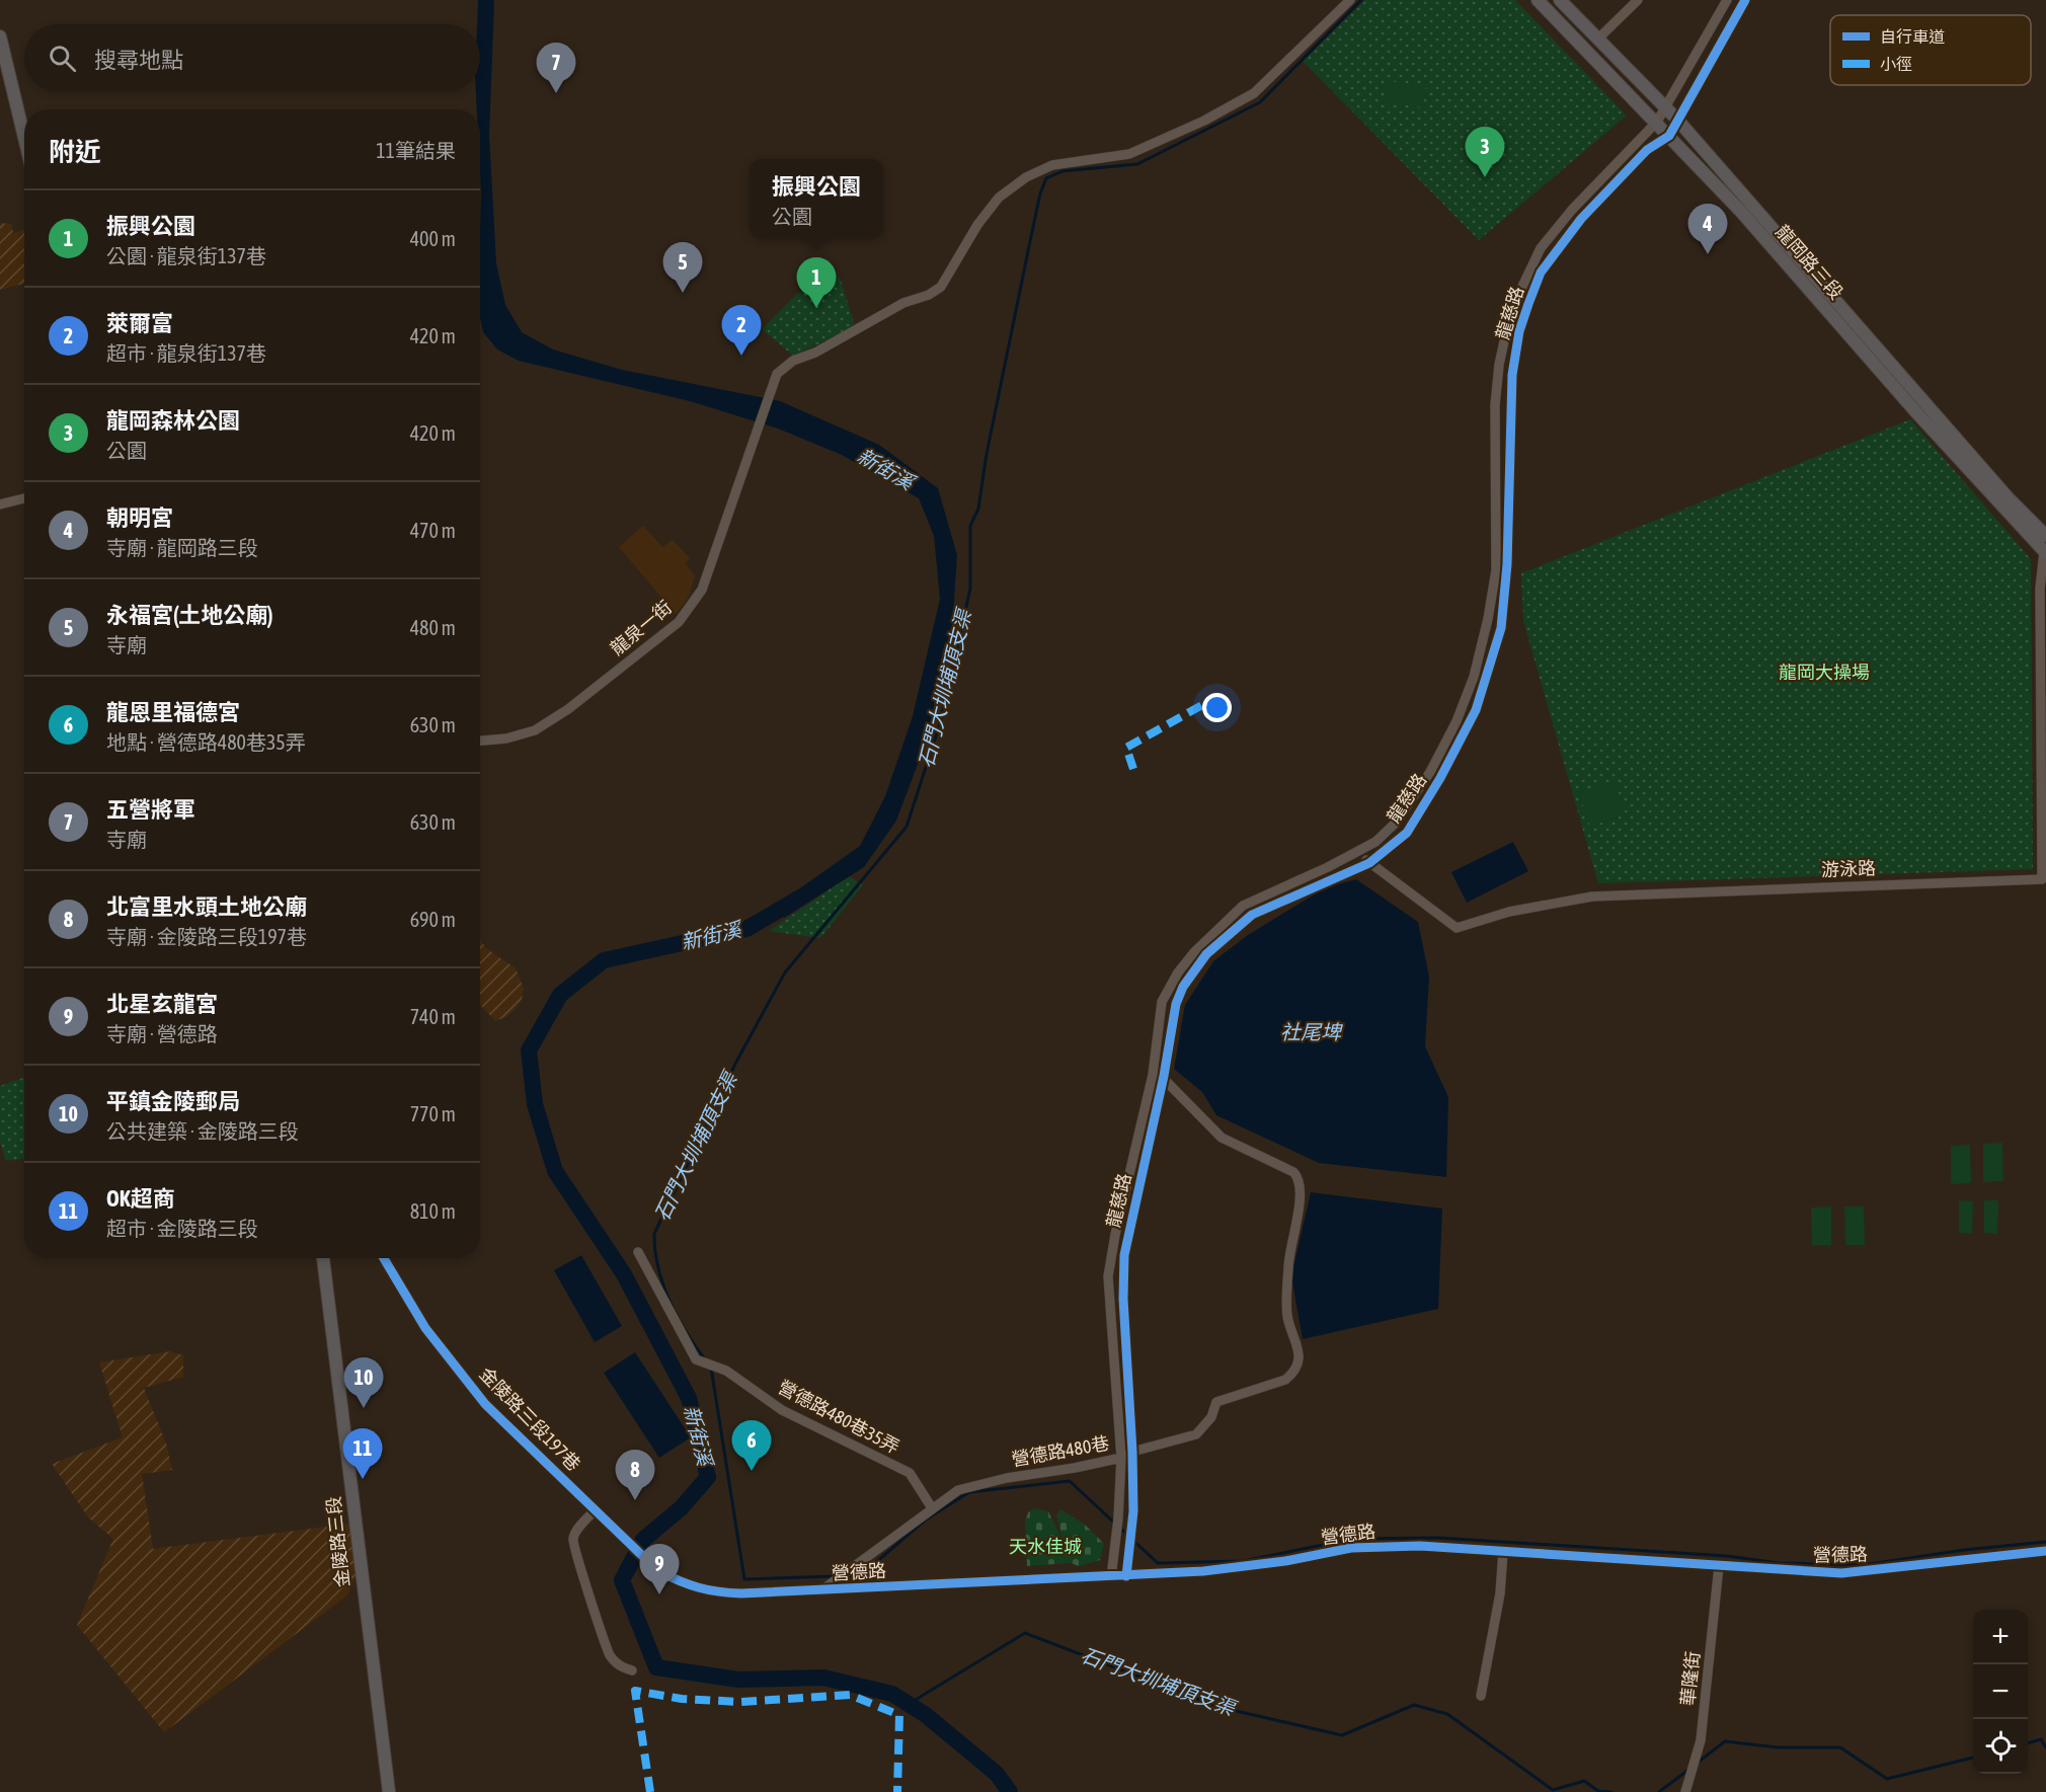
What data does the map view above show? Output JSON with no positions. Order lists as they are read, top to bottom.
{
  "streets": {
    "main road": ["龍岡路三段", "金陵路三段"],
    "street": [
      "龍慈路",
      "龍泉一街",
      "游泳路",
      "營德路480巷35弄",
      "金陵路三段197巷",
      "營德路480巷",
      "營德路",
      "華隆街"
    ]
  },
  "crossings": [
    ["龍岡路三段", "龍慈路"],
    ["龍岡路三段", "游泳路"],
    ["龍慈路", "游泳路"],
    ["龍慈路", "營德路480巷"],
    ["龍慈路", "營德路"],
    ["營德路480巷35弄", "營德路480巷"],
    ["金陵路三段197巷", "營德路"],
    ["營德路480巷", "營德路"],
    ["營德路", "華隆街"]
  ],
  "water": ["新街溪", "石門大圳埔頂支渠", "社尾埤"],
  "parks": ["龍岡大操場", "天水佳城"],
  "legend": ["自行車道", "小徑"],
  "page": {
    "search": "搜尋地點",
    "pins": [
      "7",
      "3",
      "4",
      "5",
      "1",
      "2",
      "10",
      "6",
      "11",
      "8",
      "9"
    ],
    "heading": ["附近", "11筆結果"],
    "popup": ["振興公園", "公園"],
    "list": [
      {
        "mark": "1",
        "name": "振興公園",
        "note": "公園 · 龍泉街137巷",
        "value": "400 m"
      },
      {
        "mark": "2",
        "name": "萊爾富",
        "note": "超市 · 龍泉街137巷",
        "value": "420 m"
      },
      {
        "mark": "3",
        "name": "龍岡森林公園",
        "note": "公園",
        "value": "420 m"
      },
      {
        "mark": "4",
        "name": "朝明宮",
        "note": "寺廟 · 龍岡路三段",
        "value": "470 m"
      },
      {
        "mark": "5",
        "name": "永福宮(土地公廟)",
        "note": "寺廟",
        "value": "480 m"
      },
      {
        "mark": "6",
        "name": "龍恩里福德宮",
        "note": "地點 · 營德路480巷35弄",
        "value": "630 m"
      },
      {
        "mark": "7",
        "name": "五營將軍",
        "note": "寺廟",
        "value": "630 m"
      },
      {
        "mark": "8",
        "name": "北富里水頭土地公廟",
        "note": "寺廟 · 金陵路三段197巷",
        "value": "690 m"
      },
      {
        "mark": "9",
        "name": "北星玄龍宮",
        "note": "寺廟 · 營德路",
        "value": "740 m"
      },
      {
        "mark": "10",
        "name": "平鎮金陵郵局",
        "note": "公共建築 · 金陵路三段",
        "value": "770 m"
      },
      {
        "mark": "11",
        "name": "OK超商",
        "note": "超市 · 金陵路三段",
        "value": "810 m"
      }
    ],
    "map_buttons": ["+", "−"]
  }
}
